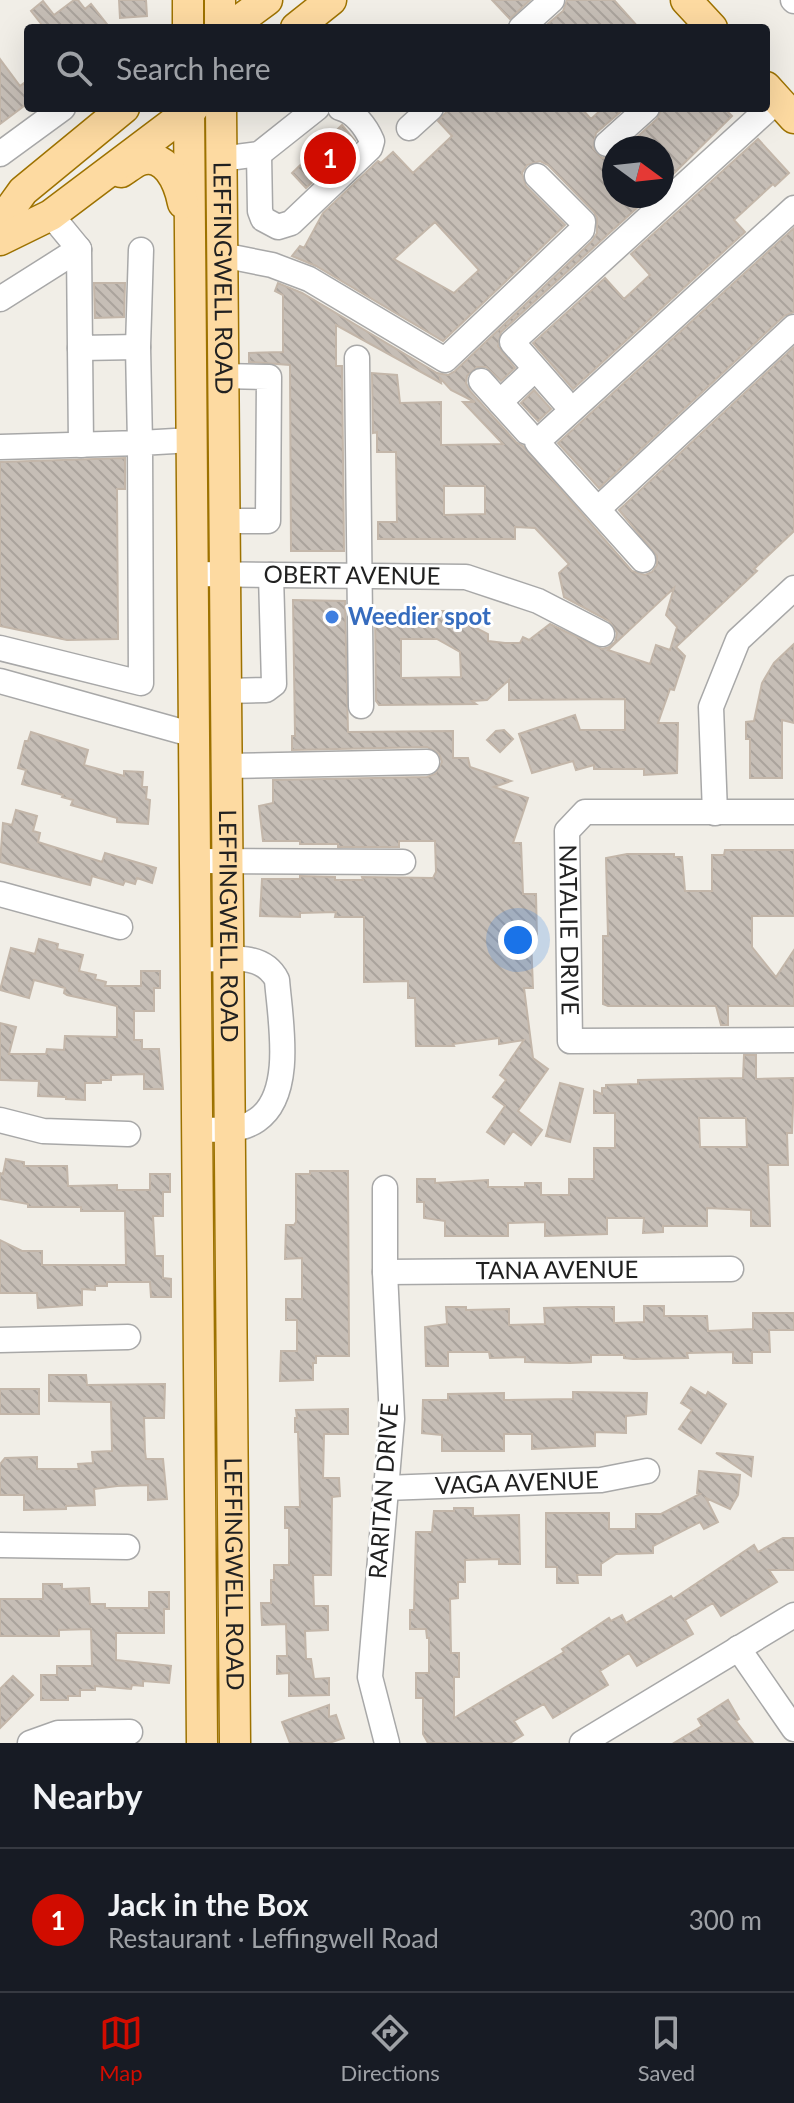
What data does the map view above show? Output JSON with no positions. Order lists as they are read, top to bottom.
{
  "streets": {
    "main road": ["LEFFINGWELL ROAD"],
    "street": [
      "OBERT AVENUE",
      "NATALIE DRIVE",
      "TANA AVENUE",
      "VAGA AVENUE",
      "RARITAN DRIVE"
    ]
  },
  "crossings": [
    ["LEFFINGWELL ROAD", "OBERT AVENUE"],
    ["TANA AVENUE", "RARITAN DRIVE"],
    ["VAGA AVENUE", "RARITAN DRIVE"]
  ],
  "places": ["Weedier spot"],
  "north": "right",
  "page": {
    "search": "Search here",
    "pins": "1",
    "heading": "Nearby",
    "list": [
      {
        "mark": "1",
        "name": "Jack in the Box",
        "note": "Restaurant · Leffingwell Road",
        "value": "300 m"
      }
    ],
    "nav": ["Map", "Directions", "Saved"]
  }
}
